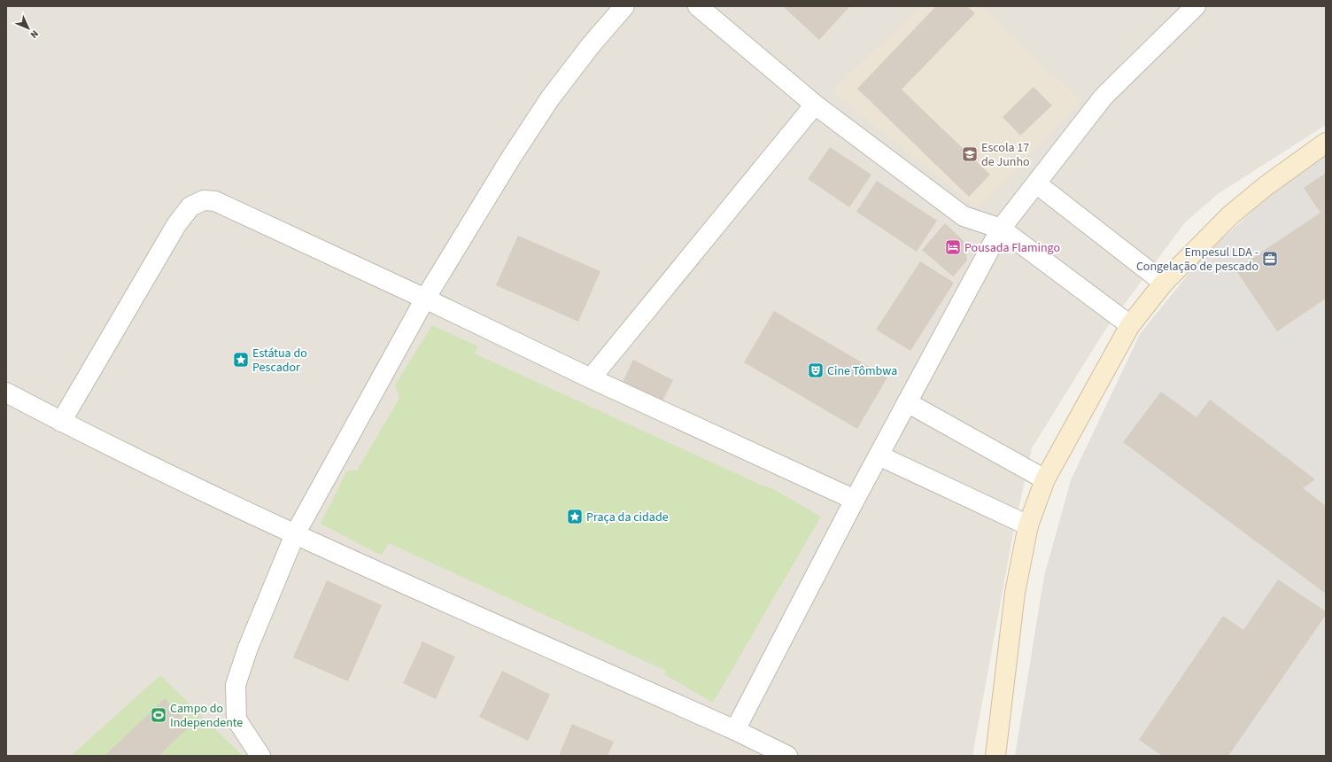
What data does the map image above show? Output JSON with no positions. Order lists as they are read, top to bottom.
{
  "places": {
    "school or university": ["Escola 17 de Junho"],
    "hotel": ["Pousada Flamingo"],
    "office": ["Empesul LDA - Congelação de pescado"],
    "place": ["Estátua do Pescador", "Praça da cidade"],
    "theatre": ["Cine Tômbwa"],
    "sports": ["Campo do Independente"]
  },
  "north": "bottom right"
}
